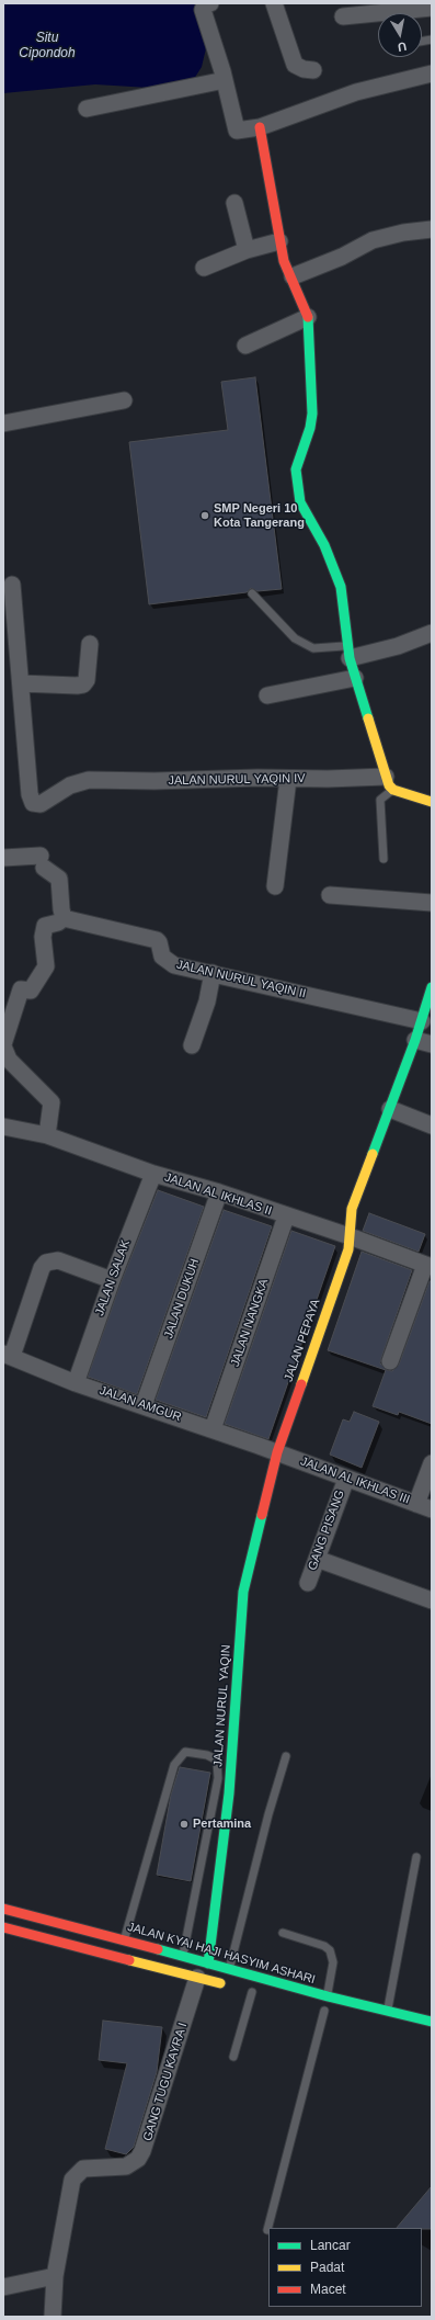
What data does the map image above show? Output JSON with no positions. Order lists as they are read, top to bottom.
{
  "streets": {
    "street": [
      "JALAN NURUL YAQIN IV",
      "JALAN NURUL YAQIN II",
      "JALAN AL IKHLAS II",
      "JALAN SALAK",
      "JALAN DUKUH",
      "JALAN NANGKA",
      "JALAN PEPAYA",
      "JALAN AMGUR",
      "JALAN AL IKHLAS III",
      "GANG PISANG",
      "JALAN NURUL YAQIN",
      "JALAN KYAI HAJI HASYIM ASHARI",
      "GANG TUGU KAYRA I"
    ]
  },
  "crossings": [
    ["JALAN NURUL YAQIN II", "JALAN PEPAYA"],
    ["JALAN AL IKHLAS II", "JALAN SALAK"],
    ["JALAN AL IKHLAS II", "JALAN DUKUH"],
    ["JALAN AL IKHLAS II", "JALAN NANGKA"],
    ["JALAN AL IKHLAS II", "JALAN PEPAYA"],
    ["JALAN SALAK", "JALAN AMGUR"],
    ["JALAN DUKUH", "JALAN AMGUR"],
    ["JALAN NANGKA", "JALAN AMGUR"],
    ["JALAN PEPAYA", "JALAN AMGUR"],
    ["JALAN PEPAYA", "JALAN AL IKHLAS III"],
    ["JALAN PEPAYA", "JALAN NURUL YAQIN"],
    ["JALAN AMGUR", "JALAN AL IKHLAS III"],
    ["JALAN AMGUR", "JALAN NURUL YAQIN"],
    ["JALAN AL IKHLAS III", "GANG PISANG"],
    ["JALAN AL IKHLAS III", "JALAN NURUL YAQIN"],
    ["JALAN NURUL YAQIN", "JALAN KYAI HAJI HASYIM ASHARI"]
  ],
  "water": ["Situ Cipondoh"],
  "places": ["SMP Negeri 10 Kota Tangerang", "Pertamina"],
  "legend": ["Lancar", "Padat", "Macet"],
  "north": "bottom"
}
